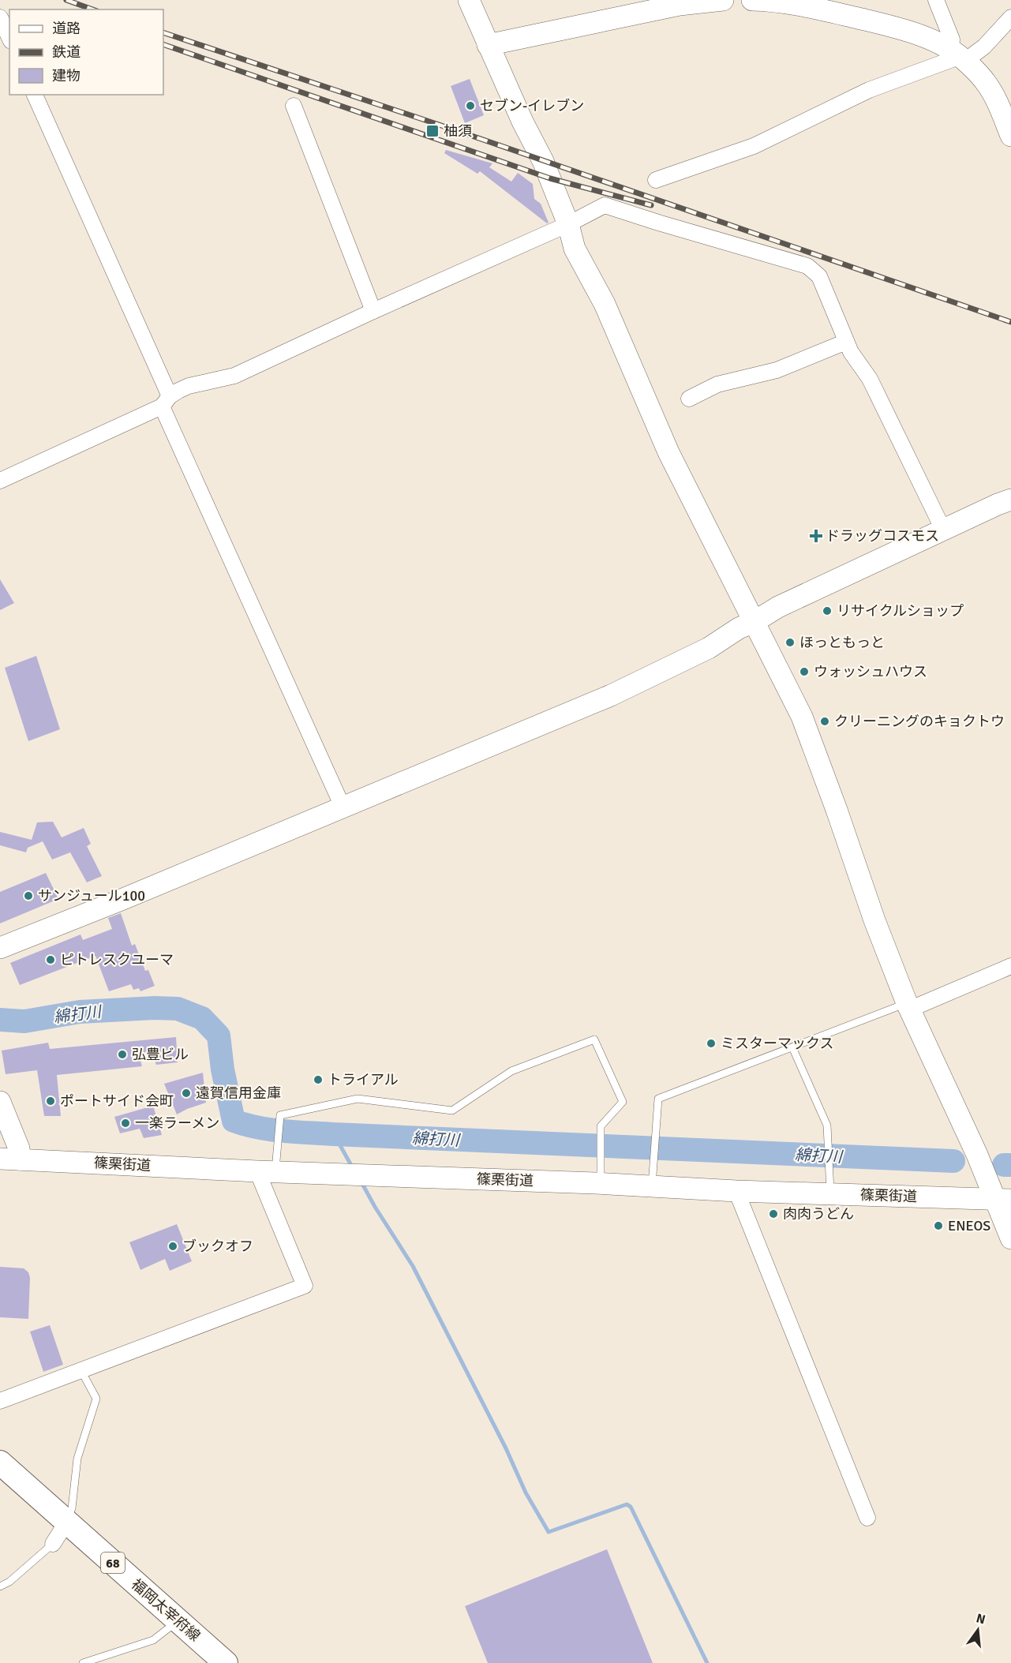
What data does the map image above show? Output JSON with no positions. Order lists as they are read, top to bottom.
{
  "streets": {
    "main road": ["68", "福岡太宰府線"],
    "street": ["篠栗街道"]
  },
  "water": ["綿打川"],
  "places": {
    "other": [
      "セブン-イレブン",
      "リサイクルショップ",
      "ほっともっと",
      "ウォッシュハウス",
      "クリーニングのキョクトウ",
      "サンジュール100",
      "ピトレスクユーマ",
      "ミスターマックス",
      "弘豊ビル",
      "トライアル",
      "遠賀信用金庫",
      "ポートサイド会町",
      "一楽ラーメン",
      "肉肉うどん",
      "ENEOS",
      "ブックオフ"
    ],
    "transit": ["柚須"],
    "health": ["ドラッグコスモス"]
  },
  "legend": ["道路", "鉄道", "建物"],
  "north": "top"
}
